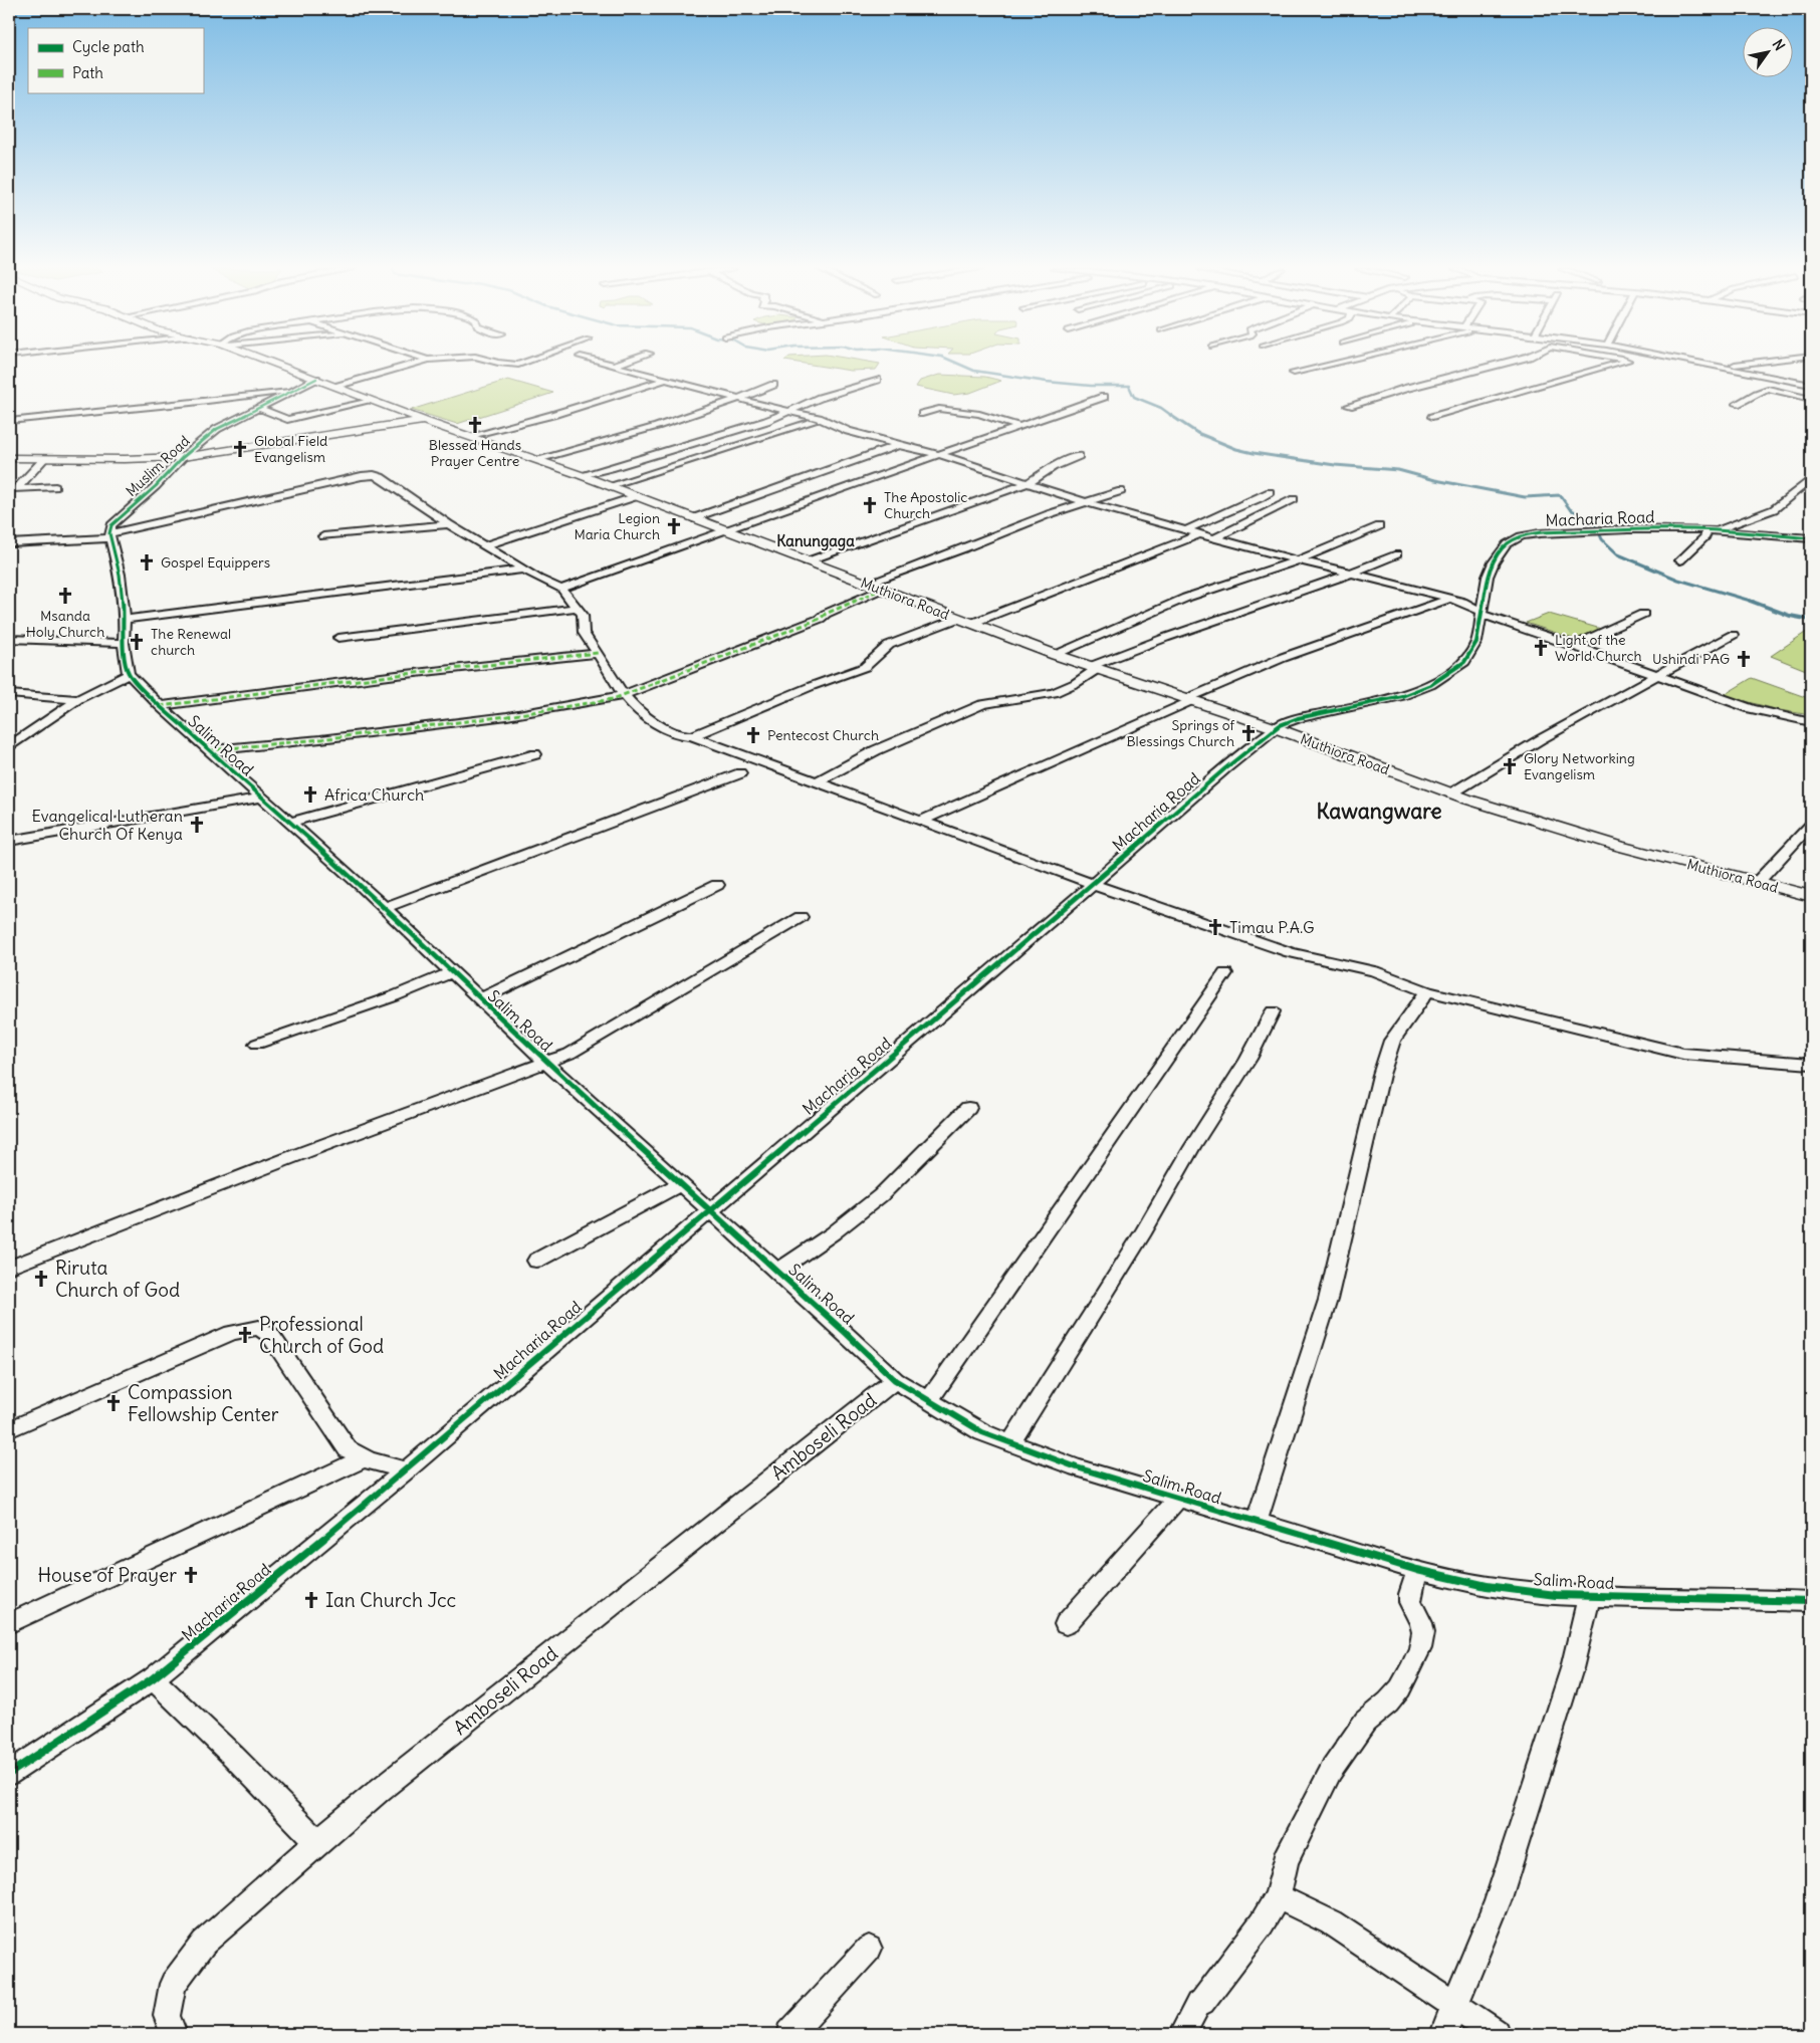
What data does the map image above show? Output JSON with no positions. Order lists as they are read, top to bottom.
{
  "streets": {
    "street": [
      "Muslim Road",
      "Macharia Road",
      "Muthiora Road",
      "Salim Road",
      "Amboseli Road"
    ]
  },
  "crossings": [
    ["Muslim Road", "Muthiora Road"],
    ["Macharia Road", "Muthiora Road"],
    ["Macharia Road", "Salim Road"],
    ["Salim Road", "Amboseli Road"]
  ],
  "districts": ["Kanungaga", "Kawangware"],
  "places": {
    "church": [
      "Blessed Hands Prayer Centre",
      "Global Field Evangelism",
      "The Apostolic Church",
      "Legion Maria Church",
      "Gospel Equippers",
      "Msanda Holy Church",
      "The Renewal church",
      "Light of the World Church",
      "Ushindi PAG",
      "Springs of Blessings Church",
      "Pentecost Church",
      "Glory Networking Evangelism",
      "Africa Church",
      "Evangelical Lutheran Church Of Kenya",
      "Timau P.A.G",
      "Riruta Church of God",
      "Professional Church of God",
      "Compassion Fellowship Center",
      "House of Prayer",
      "Ian Church Jcc"
    ]
  },
  "legend": ["Cycle path", "Path"],
  "north": "top right"
}
